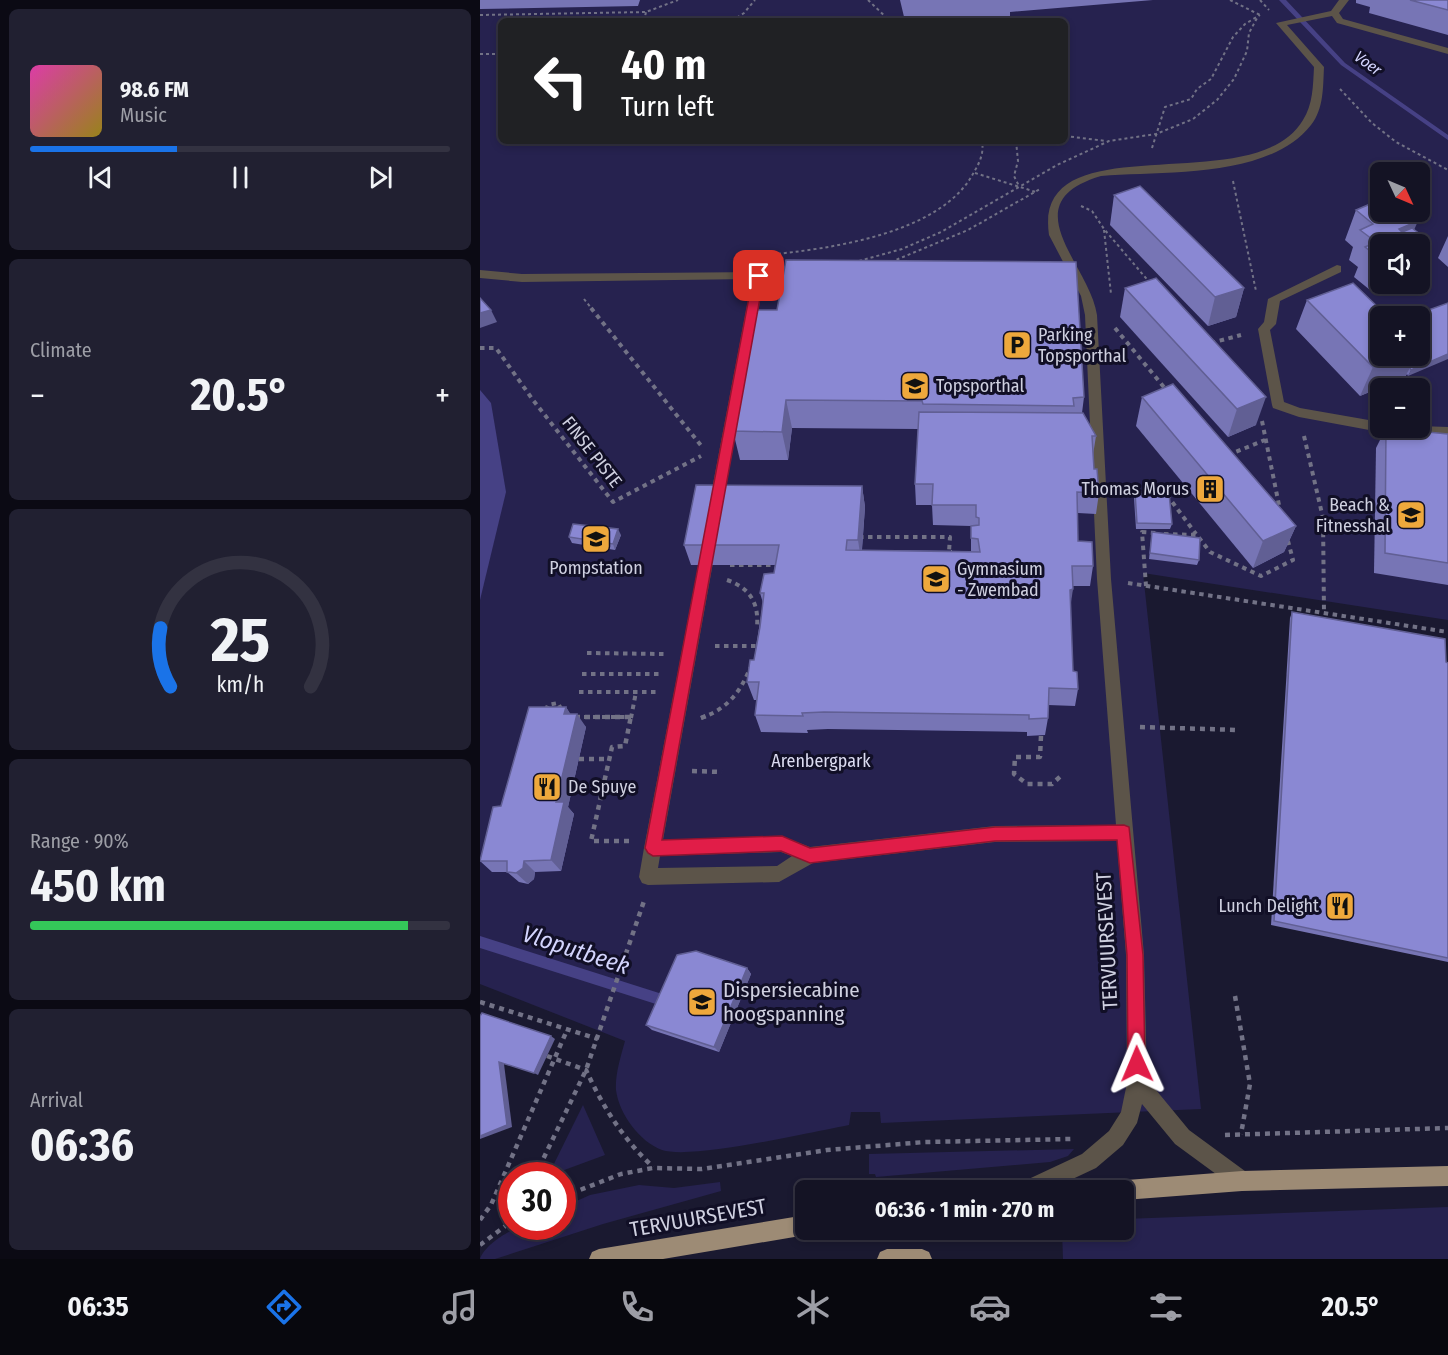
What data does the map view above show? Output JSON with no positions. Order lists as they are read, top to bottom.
{
  "streets": {
    "main road": ["TERVUURSEVEST"],
    "path": ["FINSE PISTE"]
  },
  "water": ["Voer", "Vloputbeek"],
  "parks": ["Arenbergpark"],
  "places": {
    "parking": ["Parking Topsporthal"],
    "school or university": [
      "Topsporthal",
      "Beach & Fitnesshal",
      "Pompstation",
      "Gymnasium - Zwembad",
      "Dispersiecabine hoogspanning"
    ],
    "building": ["Thomas Morus"],
    "restaurant": ["De Spuye", "Lunch Delight"]
  },
  "north": "bottom right",
  "page": {
    "turn": ["40 m", "Turn left"],
    "song": ["98.6 FM", "Music"],
    "map_buttons": ["+", "−"],
    "tile": [
      "Climate",
      ["Range · 90%", "450 km"],
      ["Arrival", "06:36"]
    ],
    "heat": ["−", "20.5°", "+"],
    "limit": "30",
    "trip": "06:36 · 1 min · 270 m",
    "tabs": ["06:35", "20.5°"],
    "gauge": ["25", "km/h"]
  }
}
